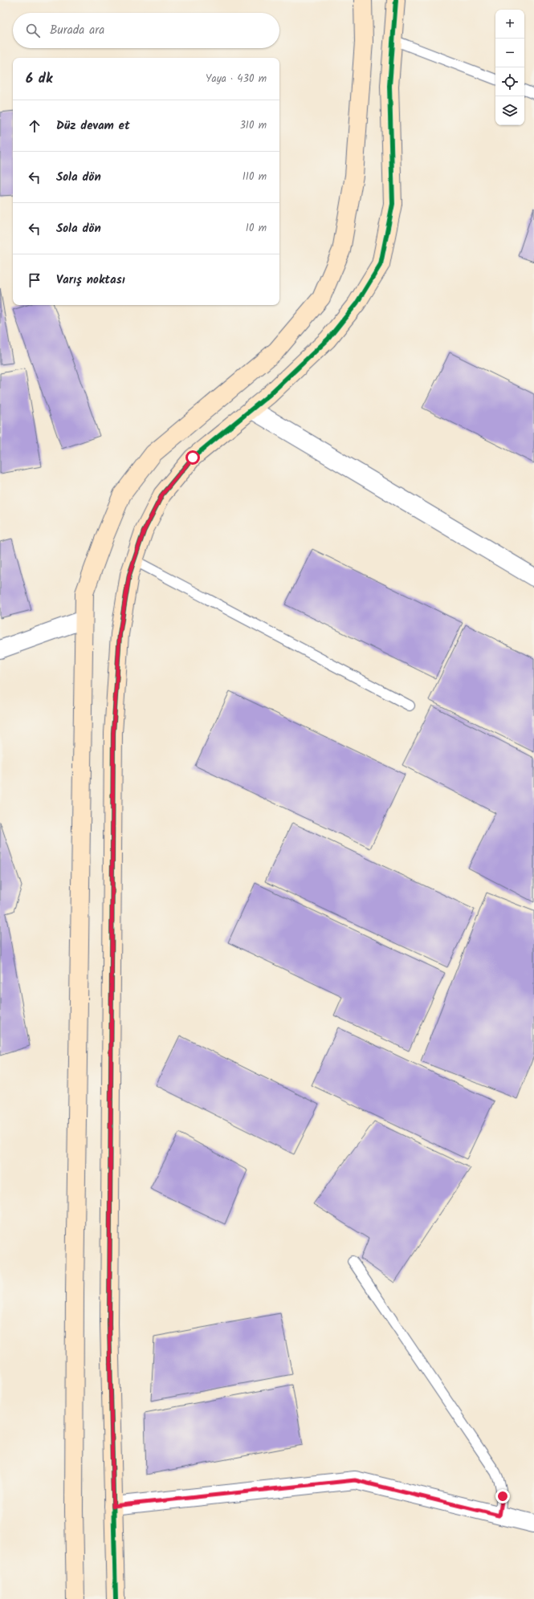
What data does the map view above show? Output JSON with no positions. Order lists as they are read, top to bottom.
{
  "page": {
    "map_buttons": ["+", "−"],
    "search": "Burada ara",
    "heading": ["6 dk", "Yaya · 430 m"],
    "list": [
      ["Düz devam et", "310 m"],
      ["Sola dön", "110 m"],
      ["Sola dön", "10 m"],
      "Varış noktası"
    ]
  }
}
